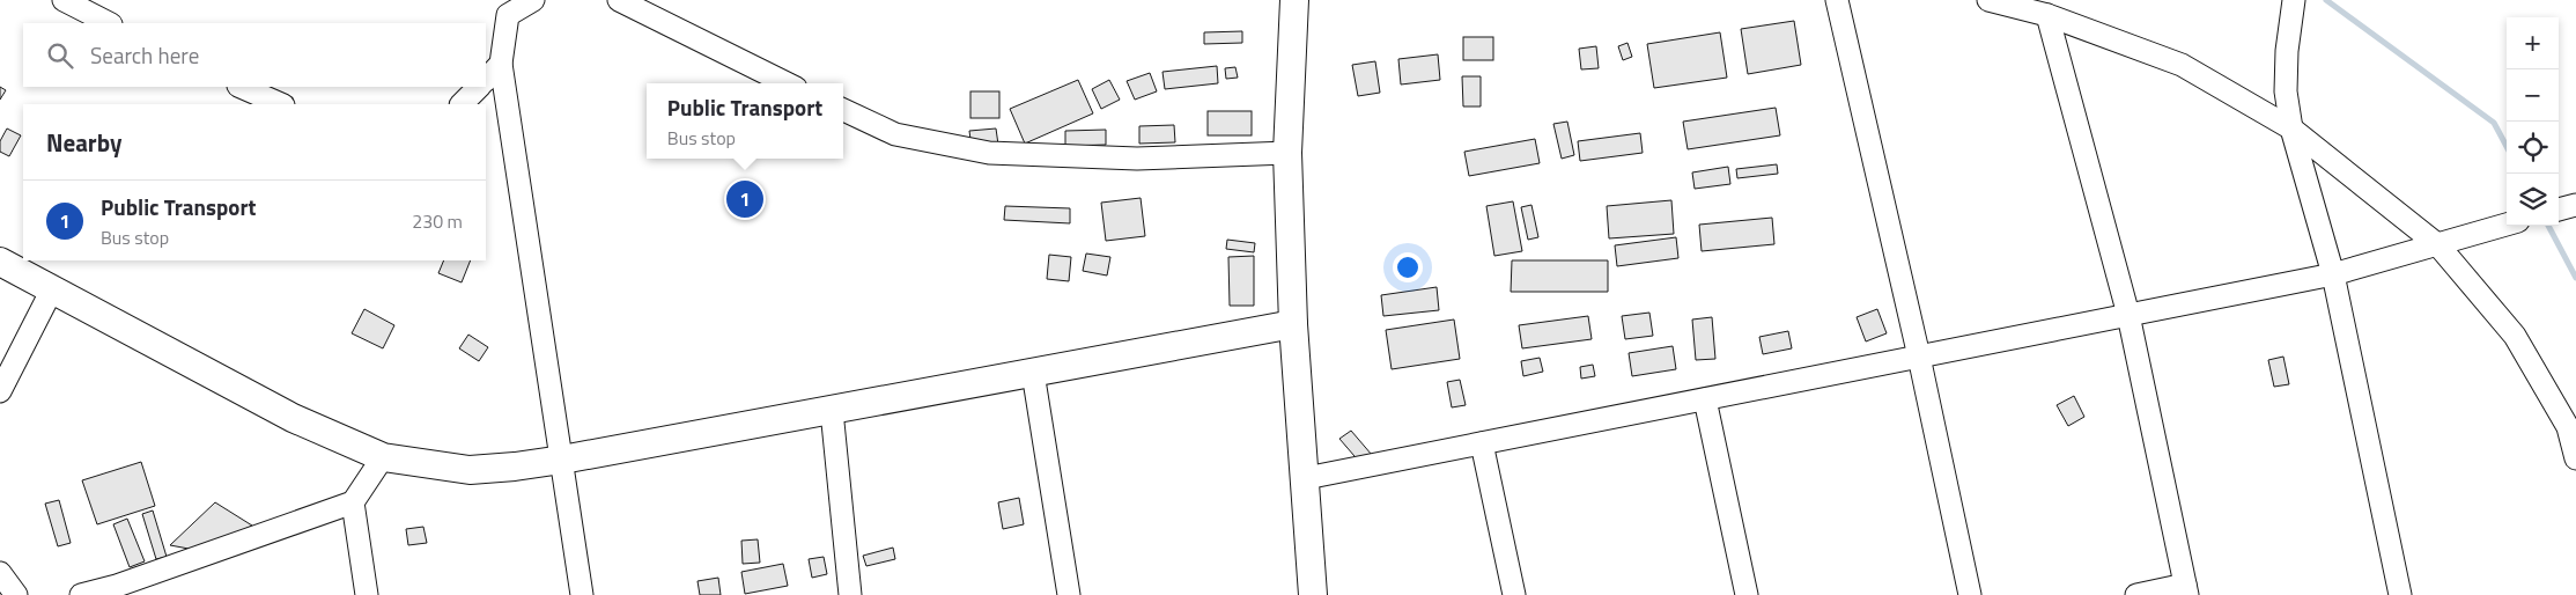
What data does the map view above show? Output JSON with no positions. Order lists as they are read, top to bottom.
{
  "page": {
    "map_buttons": ["+", "−"],
    "search": "Search here",
    "popup": ["Public Transport", "Bus stop"],
    "heading": "Nearby",
    "pins": "1",
    "list": [
      {
        "mark": "1",
        "name": "Public Transport",
        "note": "Bus stop",
        "value": "230 m"
      }
    ]
  }
}
